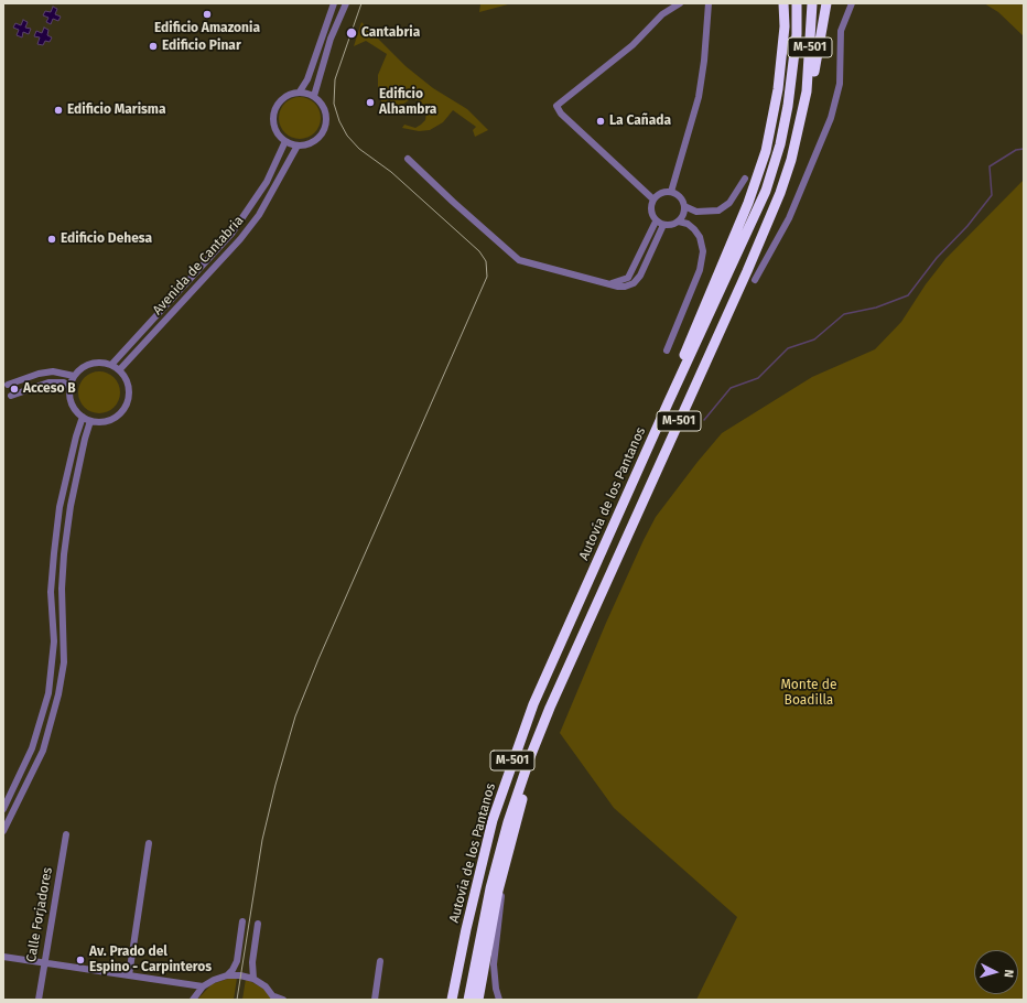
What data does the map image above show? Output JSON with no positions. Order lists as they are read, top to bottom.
{
  "streets": {
    "highway": ["M-501", "Autovía de los Pantanos"],
    "street": ["Avenida de Cantabria", "Calle Forjadores"]
  },
  "parks": ["Monte de Boadilla"],
  "places": [
    "Edificio Amazonia",
    "Cantabria",
    "Edificio Pinar",
    "Edificio Alhambra",
    "Edificio Marisma",
    "La Cañada",
    "Edificio Dehesa",
    "Acceso B",
    "Av. Prado del Espino - Carpinteros"
  ],
  "north": "right"
}
